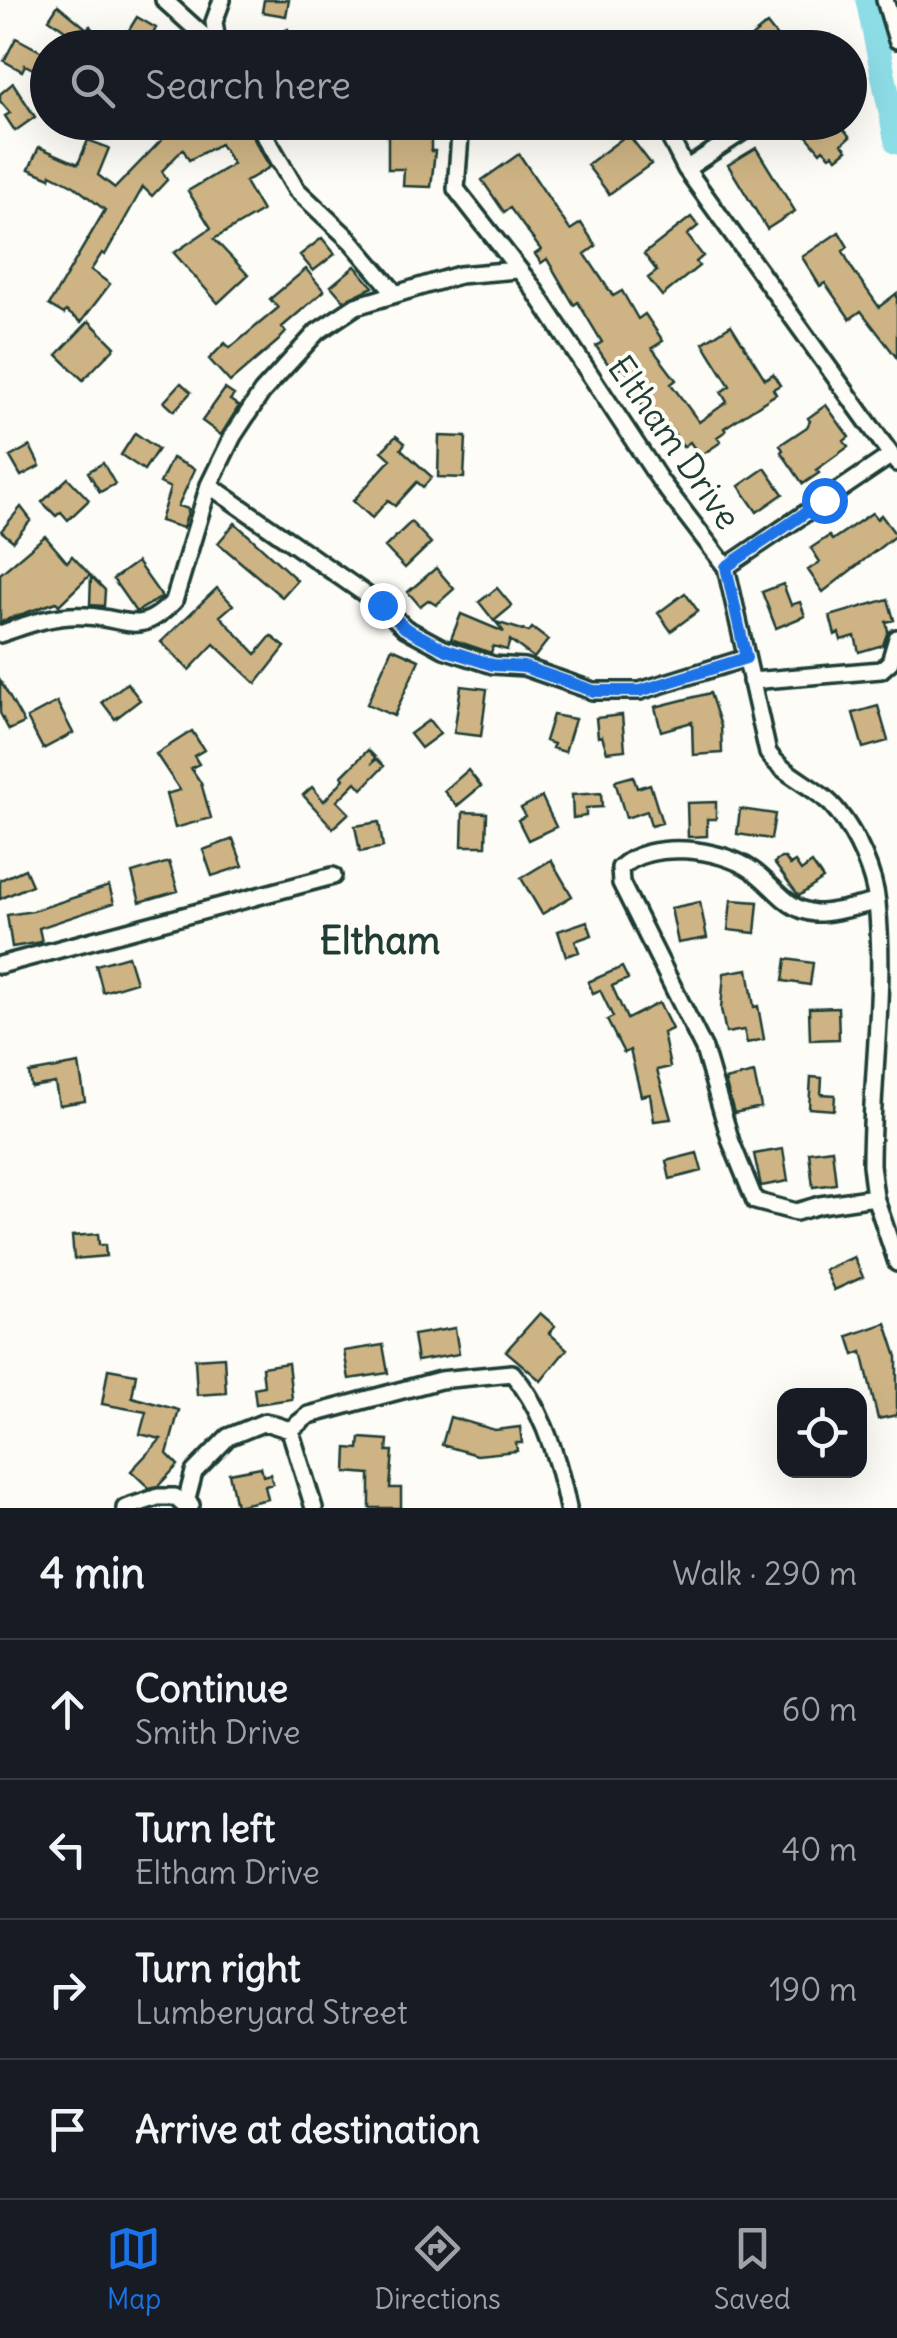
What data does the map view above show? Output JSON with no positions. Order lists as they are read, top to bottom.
{
  "streets": {
    "street": ["Eltham Drive"]
  },
  "districts": ["Eltham"],
  "page": {
    "search": "Search here",
    "heading": ["4 min", "Walk · 290 m"],
    "list": [
      ["Continue", "Smith Drive", "60 m"],
      ["Turn left", "Eltham Drive", "40 m"],
      ["Turn right", "Lumberyard Street", "190 m"],
      "Arrive at destination"
    ],
    "nav": ["Map", "Directions", "Saved"]
  }
}
